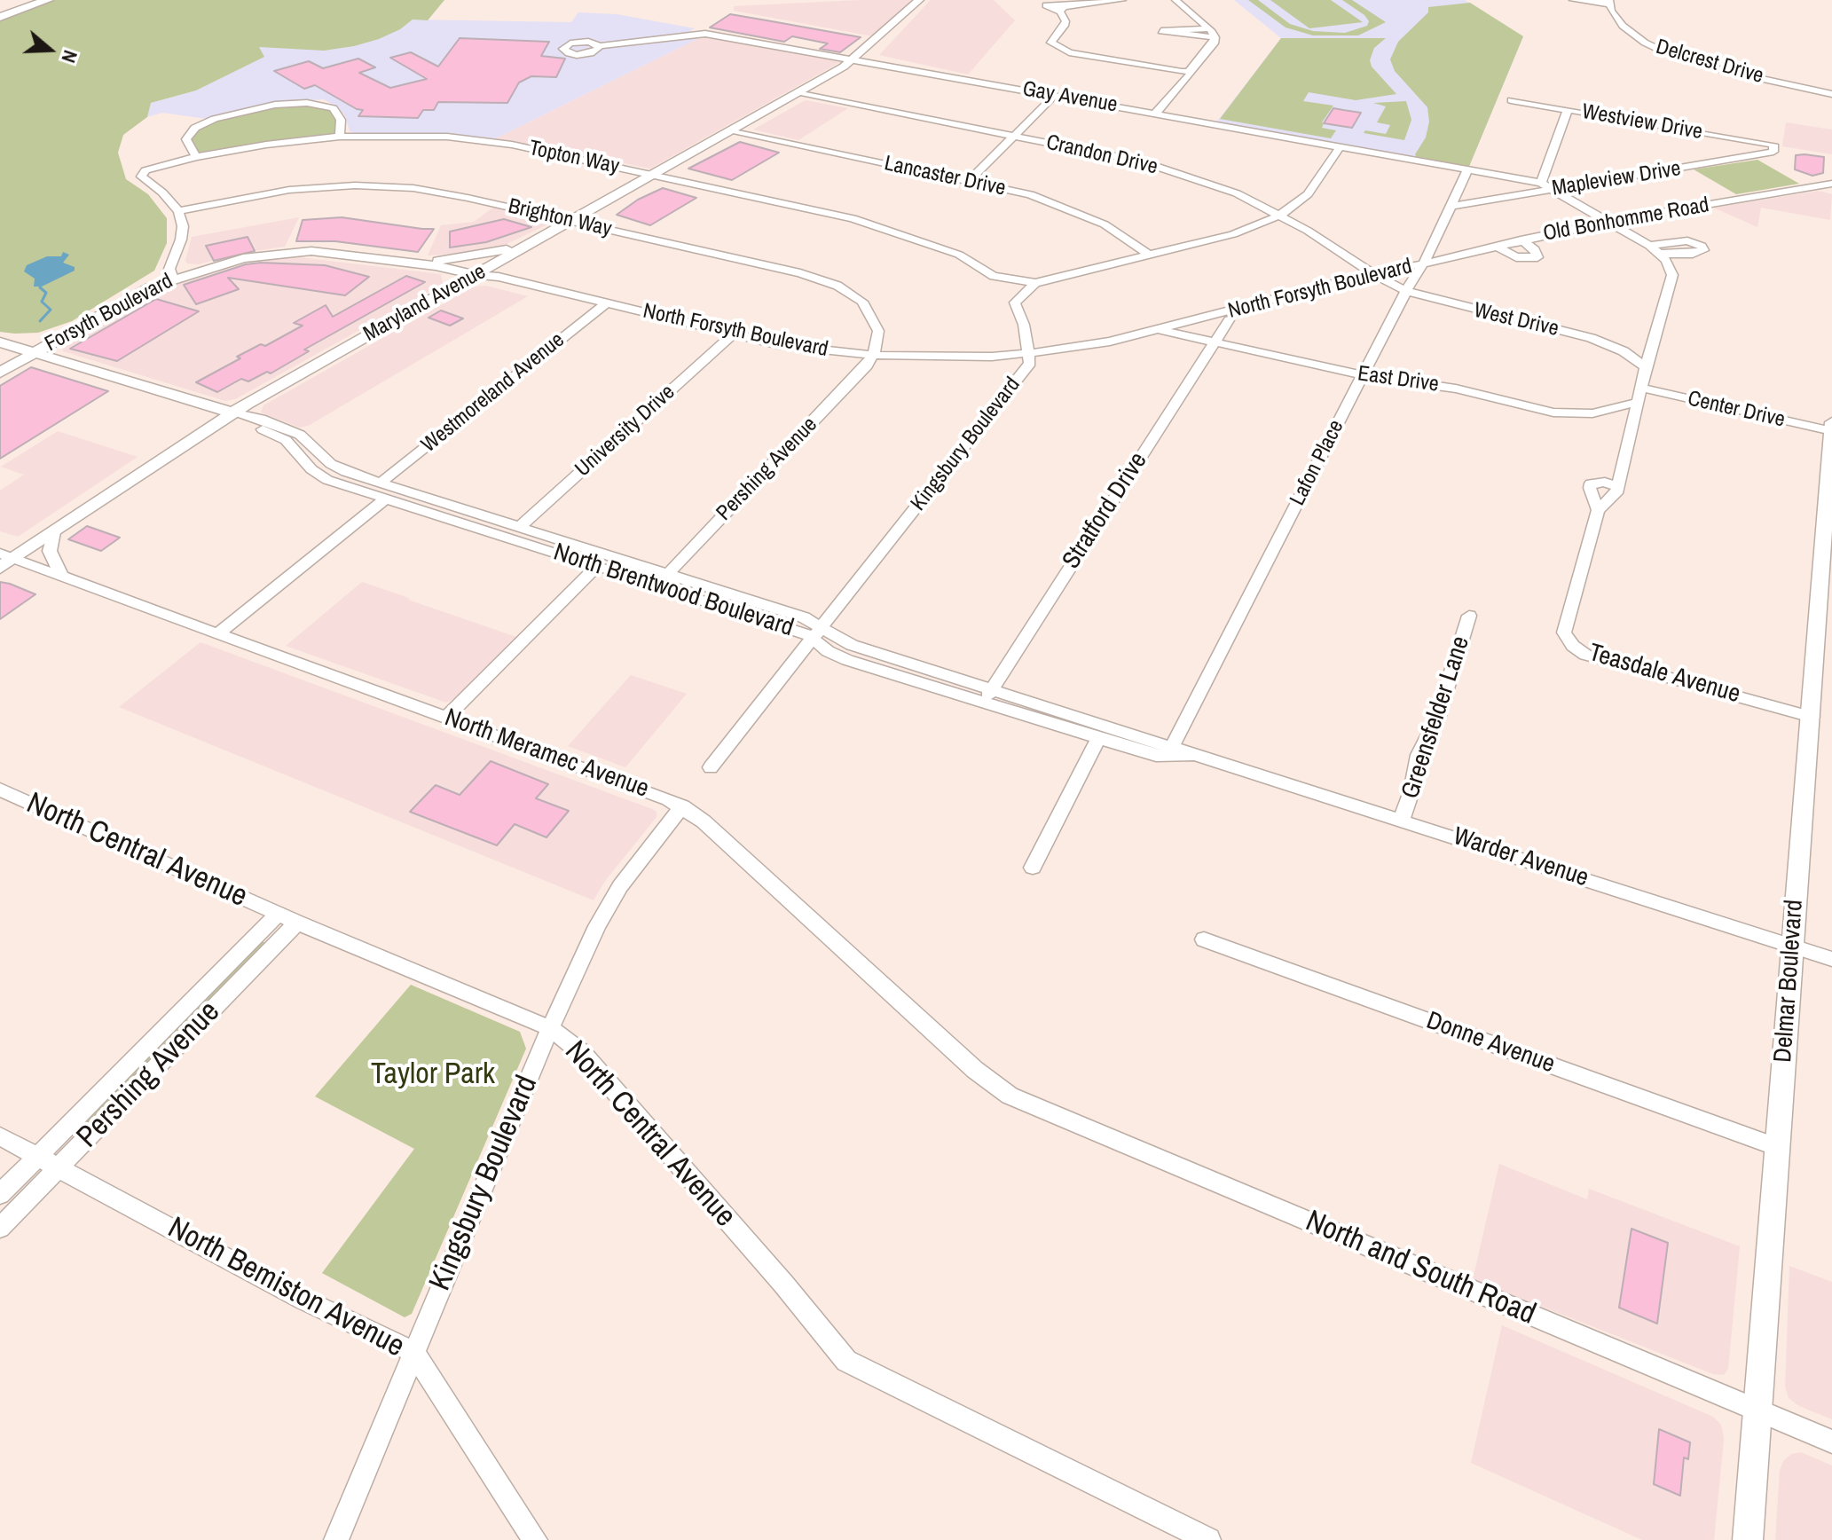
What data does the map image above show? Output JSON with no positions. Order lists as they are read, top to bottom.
{
  "streets": {
    "main road": [
      "Maryland Avenue",
      "Forsyth Boulevard",
      "North Brentwood Boulevard",
      "Delmar Boulevard"
    ],
    "street": [
      "Delcrest Drive",
      "Gay Avenue",
      "Westview Drive",
      "Crandon Drive",
      "Topton Way",
      "Lancaster Drive",
      "Mapleview Drive",
      "Brighton Way",
      "Old Bonhomme Road",
      "North Forsyth Boulevard",
      "West Drive",
      "East Drive",
      "Westmoreland Avenue",
      "Center Drive",
      "University Drive",
      "Kingsbury Boulevard",
      "Lafon Place",
      "Pershing Avenue",
      "Stratford Drive",
      "Teasdale Avenue",
      "Greensfelder Lane",
      "North Meramec Avenue",
      "North Central Avenue",
      "Warder Avenue",
      "Donne Avenue",
      "North and South Road",
      "North Bemiston Avenue"
    ]
  },
  "crossings": [
    ["Gay Avenue", "Maryland Avenue"],
    ["Gay Avenue", "Lafon Place"],
    ["Westview Drive", "Mapleview Drive"],
    ["Crandon Drive", "North Forsyth Boulevard"],
    ["Crandon Drive", "Maryland Avenue"],
    ["Crandon Drive", "West Drive"],
    ["Topton Way", "Brighton Way"],
    ["Topton Way", "Maryland Avenue"],
    ["Topton Way", "Kingsbury Boulevard"],
    ["Lancaster Drive", "Maryland Avenue"],
    ["Mapleview Drive", "Lafon Place"],
    ["Brighton Way", "North Forsyth Boulevard"],
    ["Brighton Way", "Maryland Avenue"],
    ["Brighton Way", "Pershing Avenue"],
    ["Old Bonhomme Road", "North Forsyth Boulevard"],
    ["Old Bonhomme Road", "Lafon Place"],
    ["North Forsyth Boulevard", "Maryland Avenue"],
    ["North Forsyth Boulevard", "Forsyth Boulevard"],
    ["North Forsyth Boulevard", "West Drive"],
    ["North Forsyth Boulevard", "East Drive"],
    ["North Forsyth Boulevard", "Westmoreland Avenue"],
    ["North Forsyth Boulevard", "University Drive"],
    ["North Forsyth Boulevard", "Kingsbury Boulevard"],
    ["North Forsyth Boulevard", "Lafon Place"],
    ["North Forsyth Boulevard", "Pershing Avenue"],
    ["North Forsyth Boulevard", "Stratford Drive"],
    ["Maryland Avenue", "Forsyth Boulevard"],
    ["Maryland Avenue", "North Brentwood Boulevard"],
    ["Maryland Avenue", "North Meramec Avenue"],
    ["Forsyth Boulevard", "North Brentwood Boulevard"],
    ["West Drive", "Lafon Place"],
    ["West Drive", "Teasdale Avenue"],
    ["East Drive", "Lafon Place"],
    ["East Drive", "Stratford Drive"],
    ["East Drive", "Teasdale Avenue"],
    ["Westmoreland Avenue", "North Brentwood Boulevard"],
    ["Center Drive", "Teasdale Avenue"],
    ["Center Drive", "Delmar Boulevard"],
    ["University Drive", "North Brentwood Boulevard"],
    ["Kingsbury Boulevard", "North Brentwood Boulevard"],
    ["Kingsbury Boulevard", "North Meramec Avenue"],
    ["Kingsbury Boulevard", "North Central Avenue"],
    ["Kingsbury Boulevard", "North Bemiston Avenue"],
    ["Lafon Place", "North Brentwood Boulevard"],
    ["Lafon Place", "Warder Avenue"],
    ["Pershing Avenue", "North Brentwood Boulevard"],
    ["Pershing Avenue", "North Central Avenue"],
    ["Pershing Avenue", "North Bemiston Avenue"],
    ["Stratford Drive", "North Brentwood Boulevard"],
    ["North Brentwood Boulevard", "Warder Avenue"],
    ["Teasdale Avenue", "Delmar Boulevard"],
    ["Greensfelder Lane", "Warder Avenue"],
    ["North Meramec Avenue", "North and South Road"],
    ["Warder Avenue", "Delmar Boulevard"],
    ["Delmar Boulevard", "Donne Avenue"],
    ["Delmar Boulevard", "North and South Road"]
  ],
  "parks": ["Taylor Park"],
  "north": "right"
}
